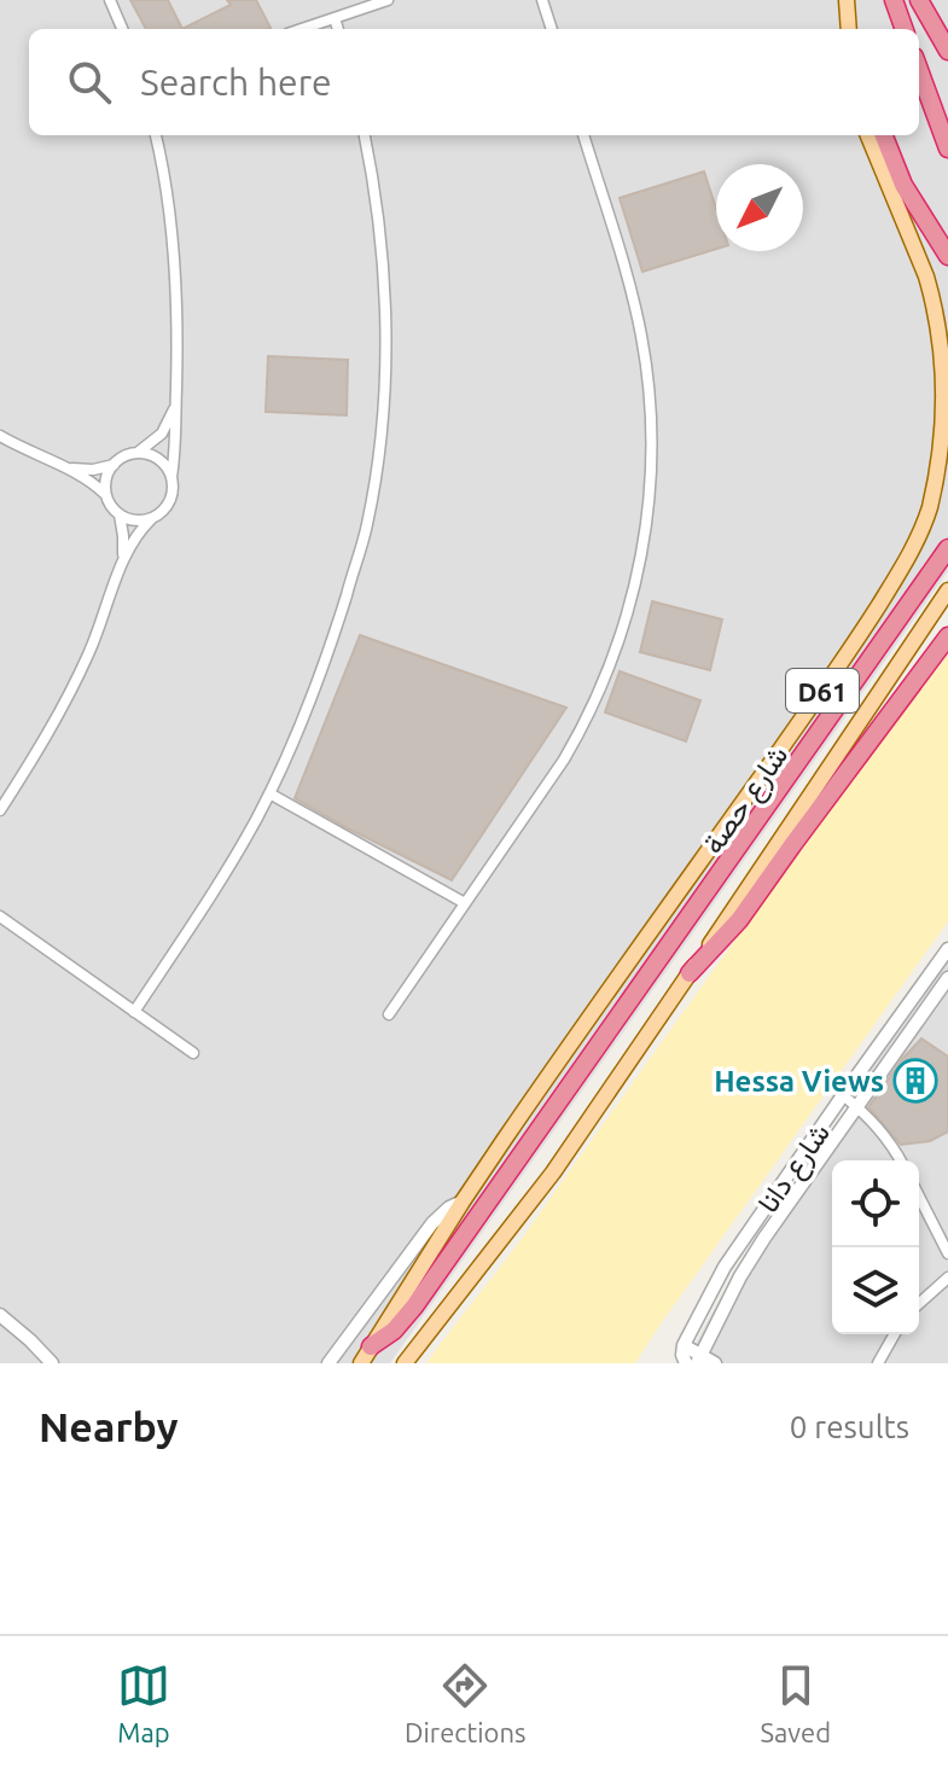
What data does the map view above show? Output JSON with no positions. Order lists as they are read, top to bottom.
{
  "streets": {
    "main road": ["D61", "شارع حصة"],
    "street": ["شارع دانا"]
  },
  "places": {
    "building": ["Hessa Views"]
  },
  "north": "bottom left",
  "page": {
    "search": "Search here",
    "heading": ["Nearby", "0 results"],
    "nav": ["Map", "Directions", "Saved"]
  }
}
